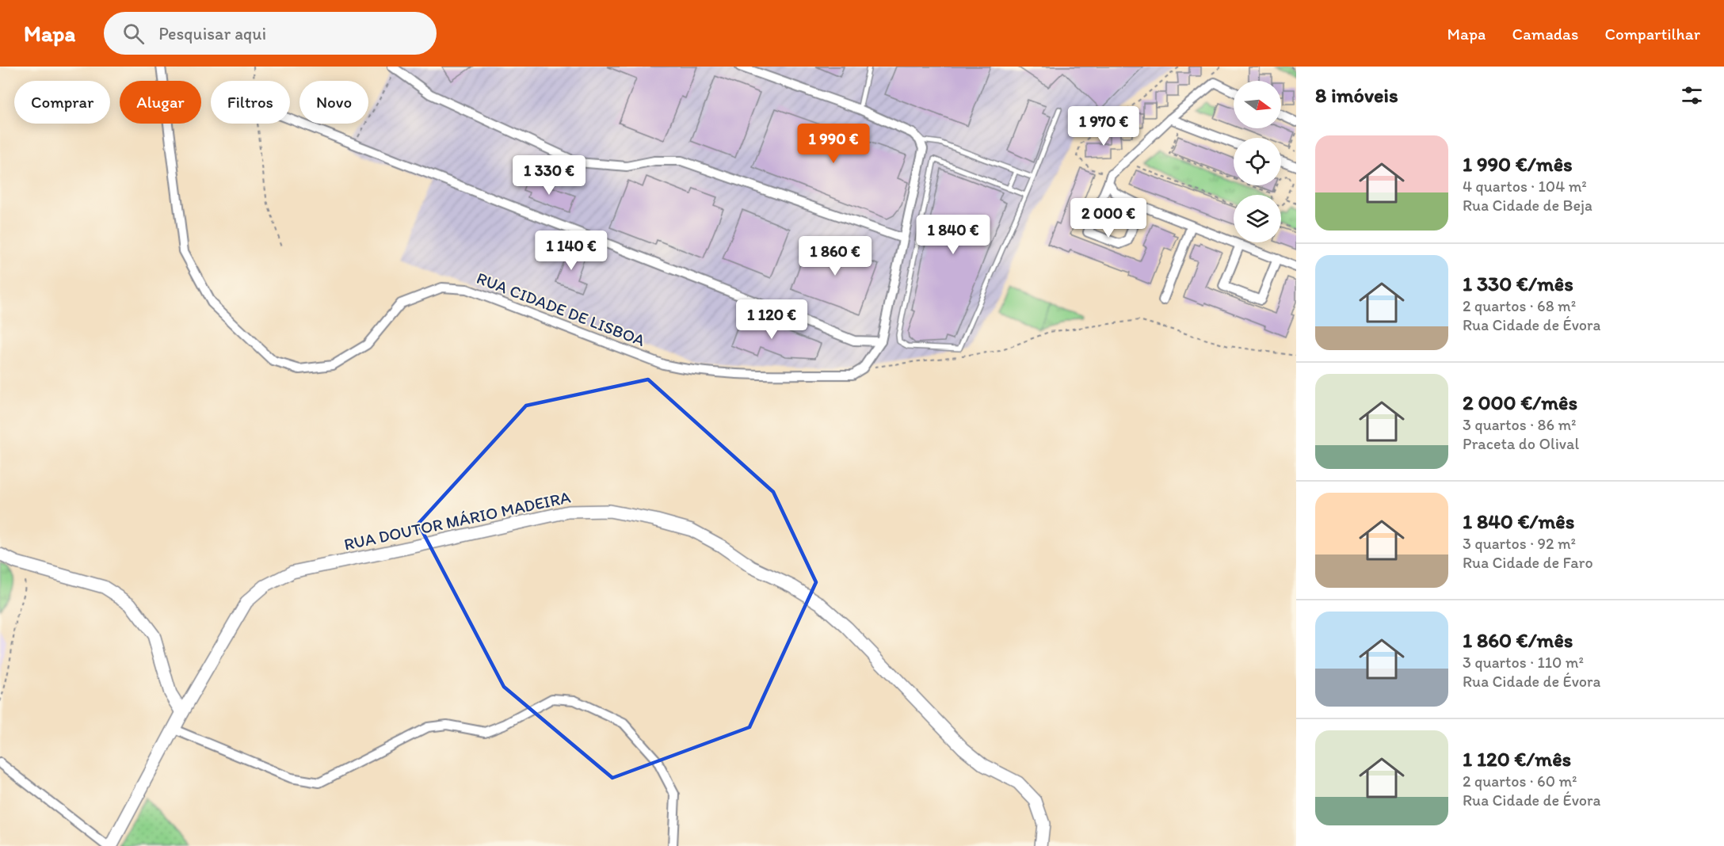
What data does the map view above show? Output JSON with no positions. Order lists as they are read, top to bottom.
{
  "streets": {
    "main road": ["RUA DOUTOR MÁRIO MADEIRA"],
    "street": ["RUA CIDADE DE LISBOA"]
  },
  "north": "right",
  "page": {
    "header": "Mapa",
    "search": "Pesquisar aqui",
    "nav": ["Mapa", "Camadas", "Compartilhar"],
    "heading": "8 imóveis",
    "chip": [
      "Comprar",
      "Alugar",
      "Filtros",
      "Novo"
    ],
    "price": [
      "1 970 €",
      "1 990 €",
      "1 330 €",
      "2 000 €",
      "1 840 €",
      "1 140 €",
      "1 860 €",
      "1 120 €"
    ],
    "list": [
      {
        "name": "1 990 €/mês",
        "note": "4 quartos · 104 m² · Rua Cidade de Beja"
      },
      {
        "name": "1 330 €/mês",
        "note": "2 quartos · 68 m² · Rua Cidade de Évora"
      },
      {
        "name": "2 000 €/mês",
        "note": "3 quartos · 86 m² · Praceta do Olival"
      },
      {
        "name": "1 840 €/mês",
        "note": "3 quartos · 92 m² · Rua Cidade de Faro"
      },
      {
        "name": "1 860 €/mês",
        "note": "3 quartos · 110 m² · Rua Cidade de Évora"
      },
      {
        "name": "1 120 €/mês",
        "note": "2 quartos · 60 m² · Rua Cidade de Évora"
      }
    ]
  }
}
